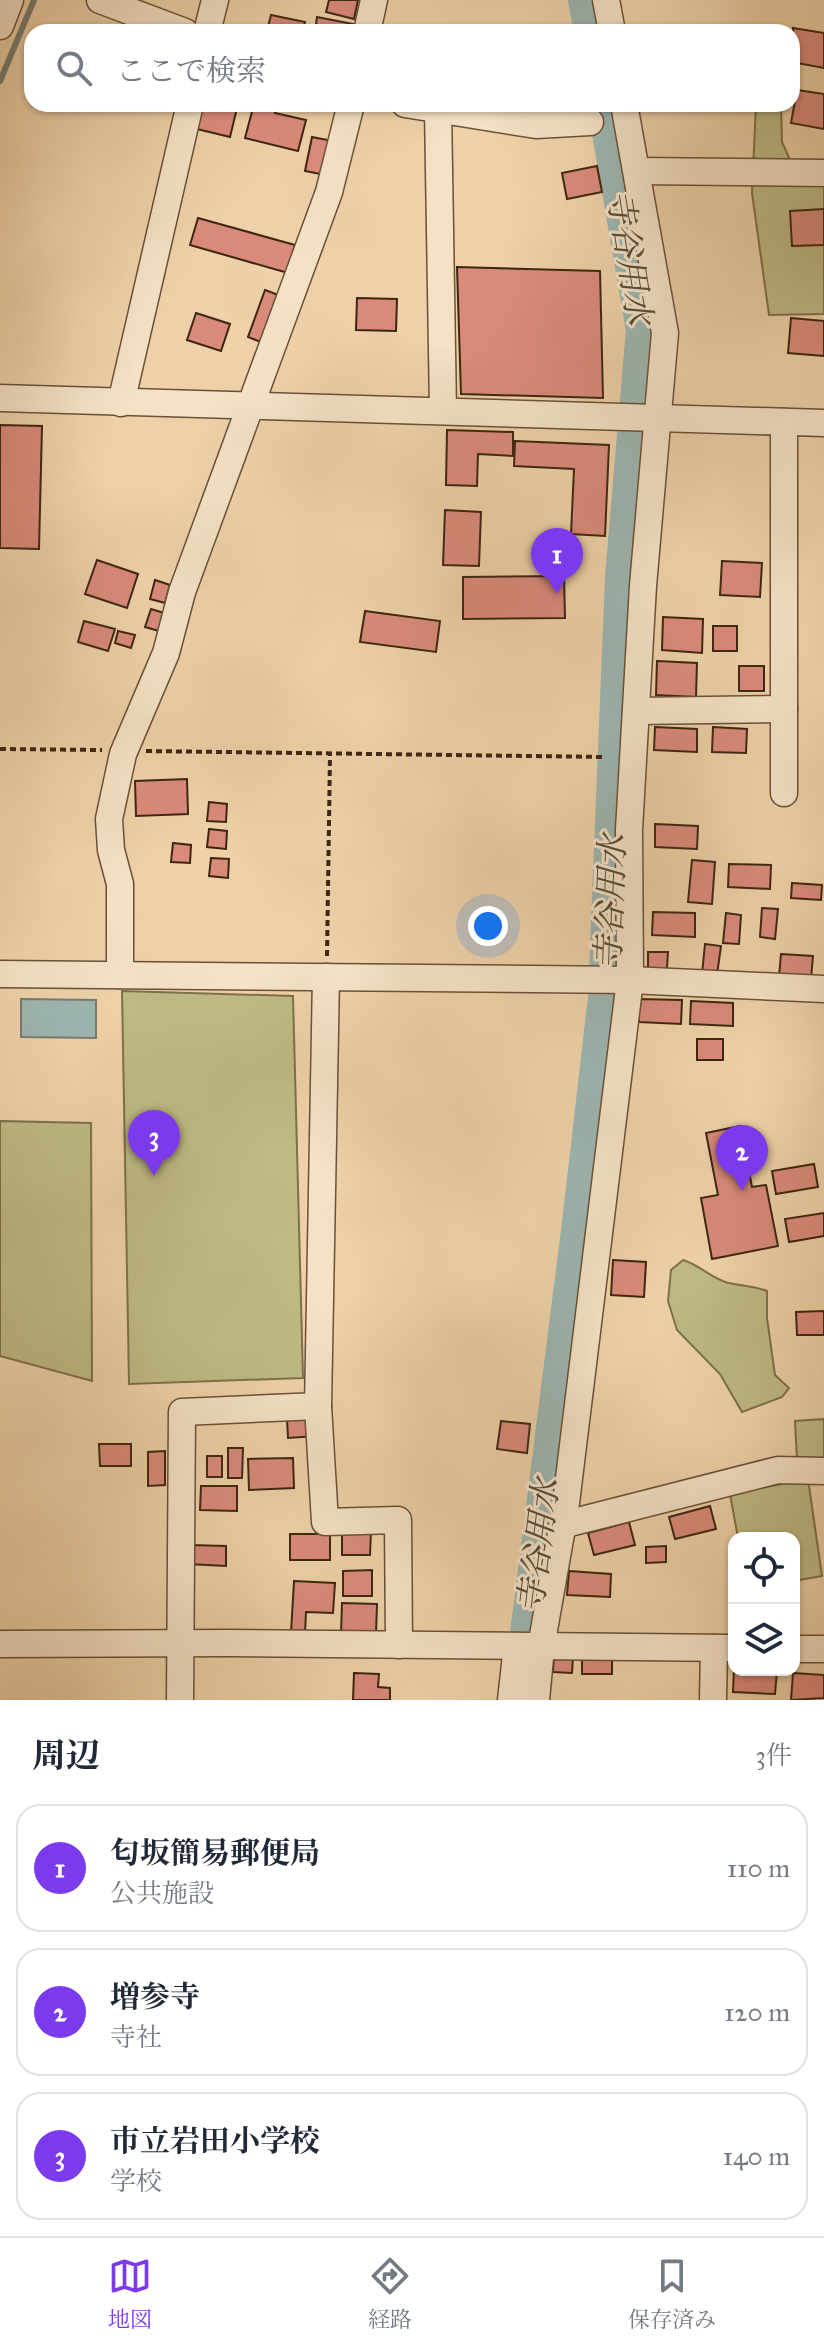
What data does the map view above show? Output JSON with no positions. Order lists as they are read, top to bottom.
{
  "water": ["寺谷用水"],
  "page": {
    "search": "ここで検索",
    "pins": ["1", "3", "2"],
    "heading": ["周辺", "3件"],
    "list": [
      {
        "mark": "1",
        "name": "匂坂簡易郵便局",
        "note": "公共施設",
        "value": "110 m"
      },
      {
        "mark": "2",
        "name": "増参寺",
        "note": "寺社",
        "value": "120 m"
      },
      {
        "mark": "3",
        "name": "市立岩田小学校",
        "note": "学校",
        "value": "140 m"
      }
    ],
    "nav": ["地図", "経路", "保存済み"]
  }
}
